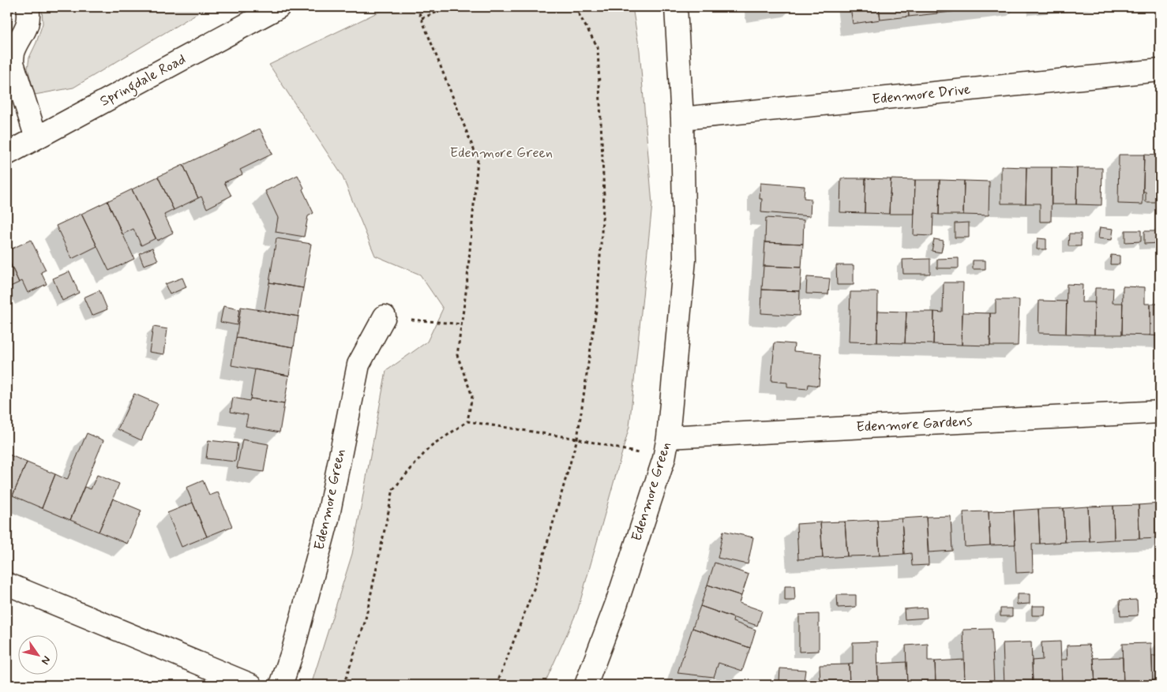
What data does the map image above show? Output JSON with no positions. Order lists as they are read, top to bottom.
{
  "streets": {
    "street": [
      "Springdale Road",
      "Edenmore Drive",
      "Edenmore Gardens",
      "Edenmore Green"
    ]
  },
  "crossings": [
    ["Edenmore Drive", "Edenmore Green"],
    ["Edenmore Gardens", "Edenmore Green"]
  ],
  "parks": ["Edenmore Green"],
  "north": "bottom right"
}
